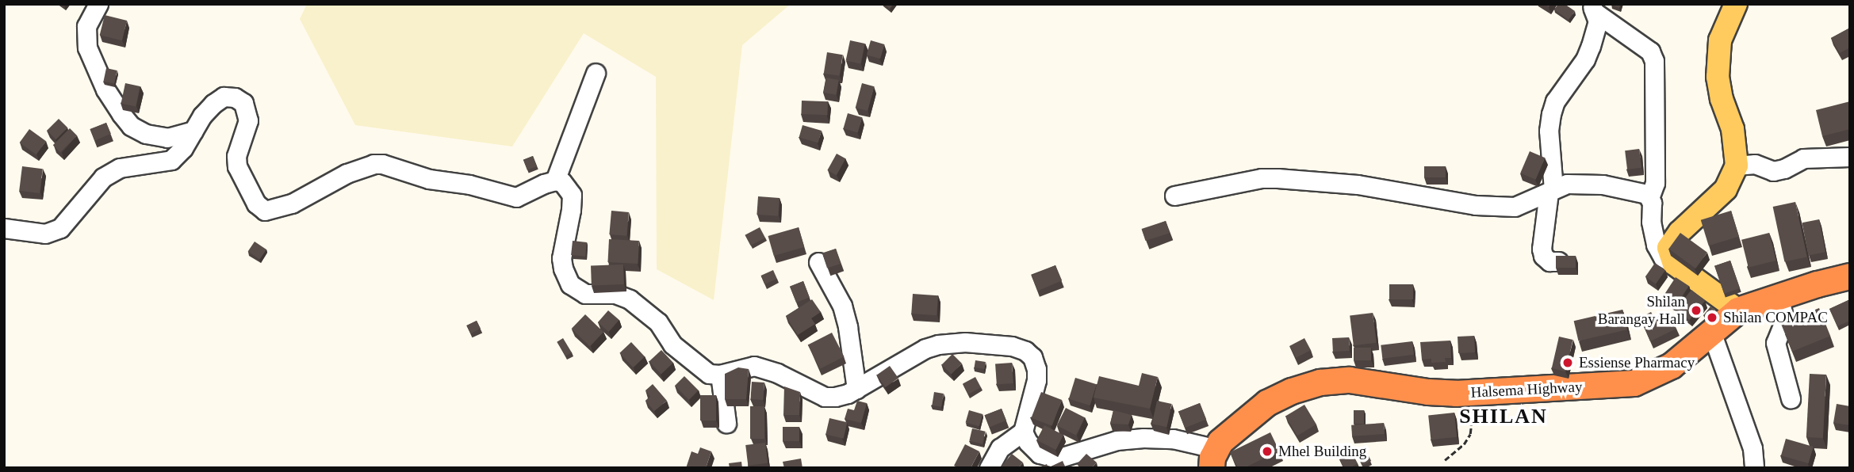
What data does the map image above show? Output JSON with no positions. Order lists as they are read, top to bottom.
{
  "streets": {
    "highway": ["Halsema Highway"]
  },
  "districts": ["SHILAN"],
  "places": [
    "Shilan Barangay Hall",
    "Shilan COMPAC",
    "Essiense Pharmacy",
    "Mhel Building"
  ]
}
